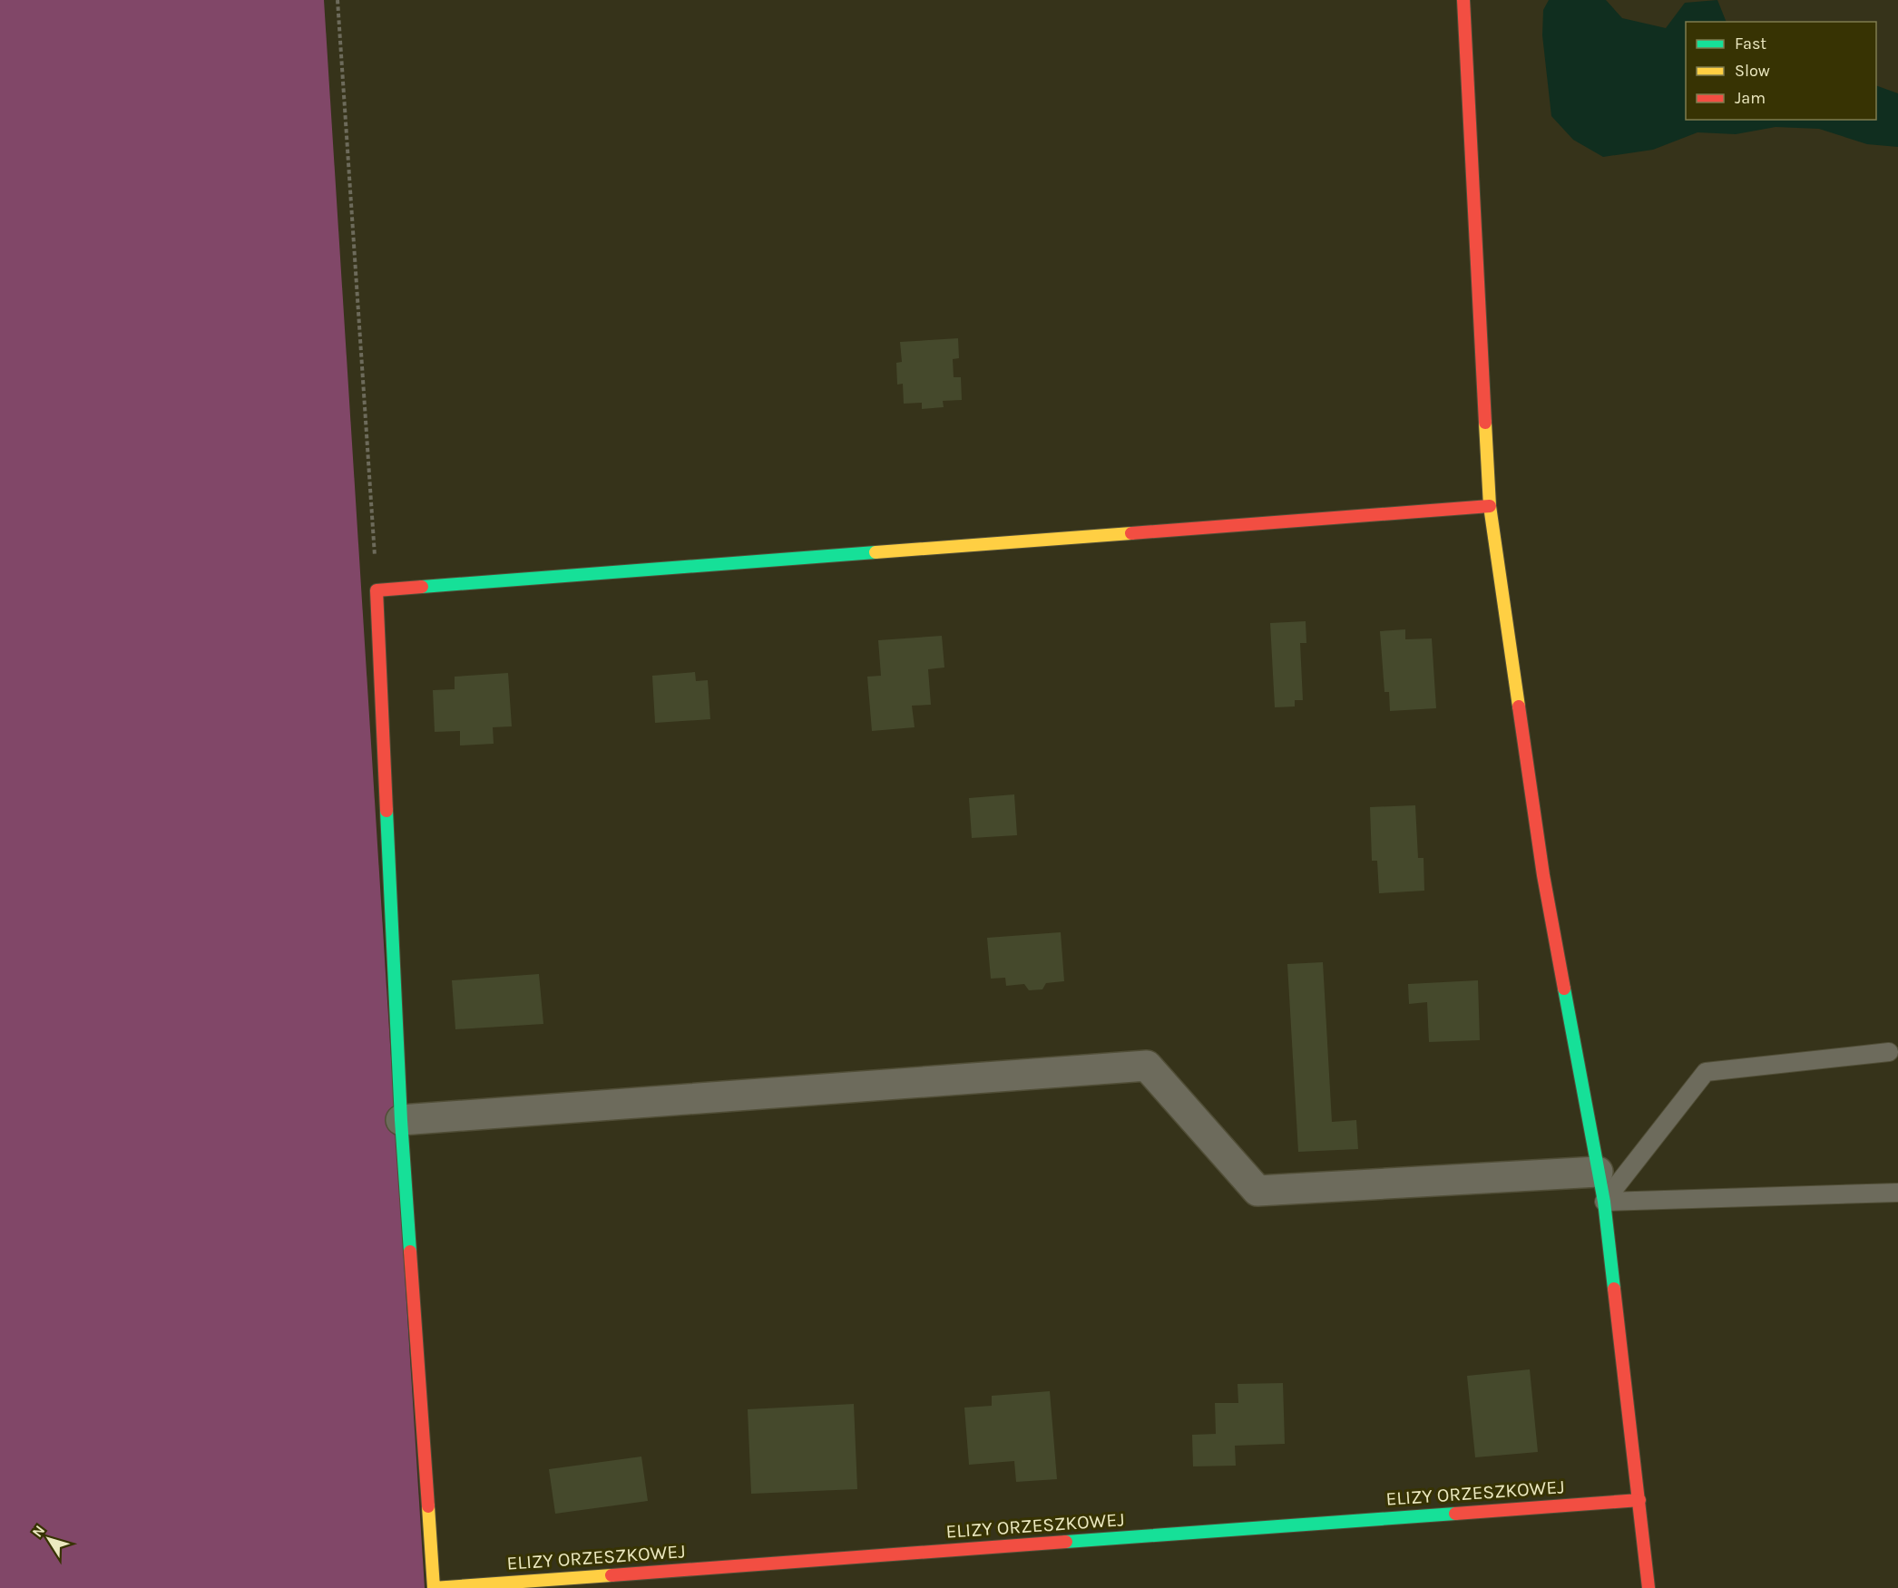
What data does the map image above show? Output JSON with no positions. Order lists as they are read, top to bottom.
{
  "streets": {
    "street": ["ELIZY ORZESZKOWEJ"]
  },
  "legend": ["Fast", "Slow", "Jam"],
  "north": "top left"
}
